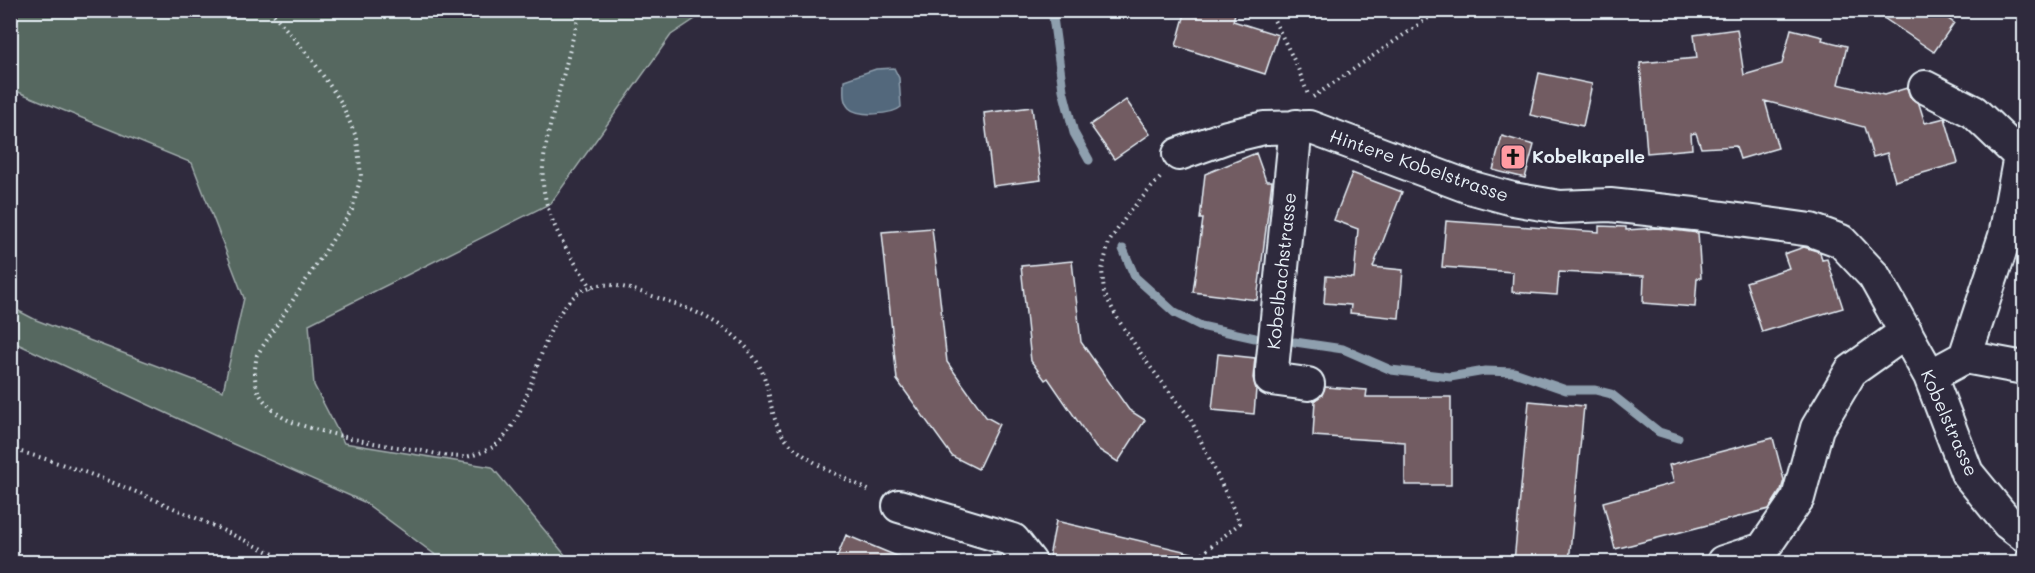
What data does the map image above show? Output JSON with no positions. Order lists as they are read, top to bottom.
{
  "streets": {
    "street": ["Hintere Kobelstrasse", "Kobelbachstrasse", "Kobelstrasse"]
  },
  "crossings": [
    ["Hintere Kobelstrasse", "Kobelbachstrasse"],
    ["Hintere Kobelstrasse", "Kobelstrasse"]
  ],
  "places": {
    "church": ["Kobelkapelle"]
  }
}
